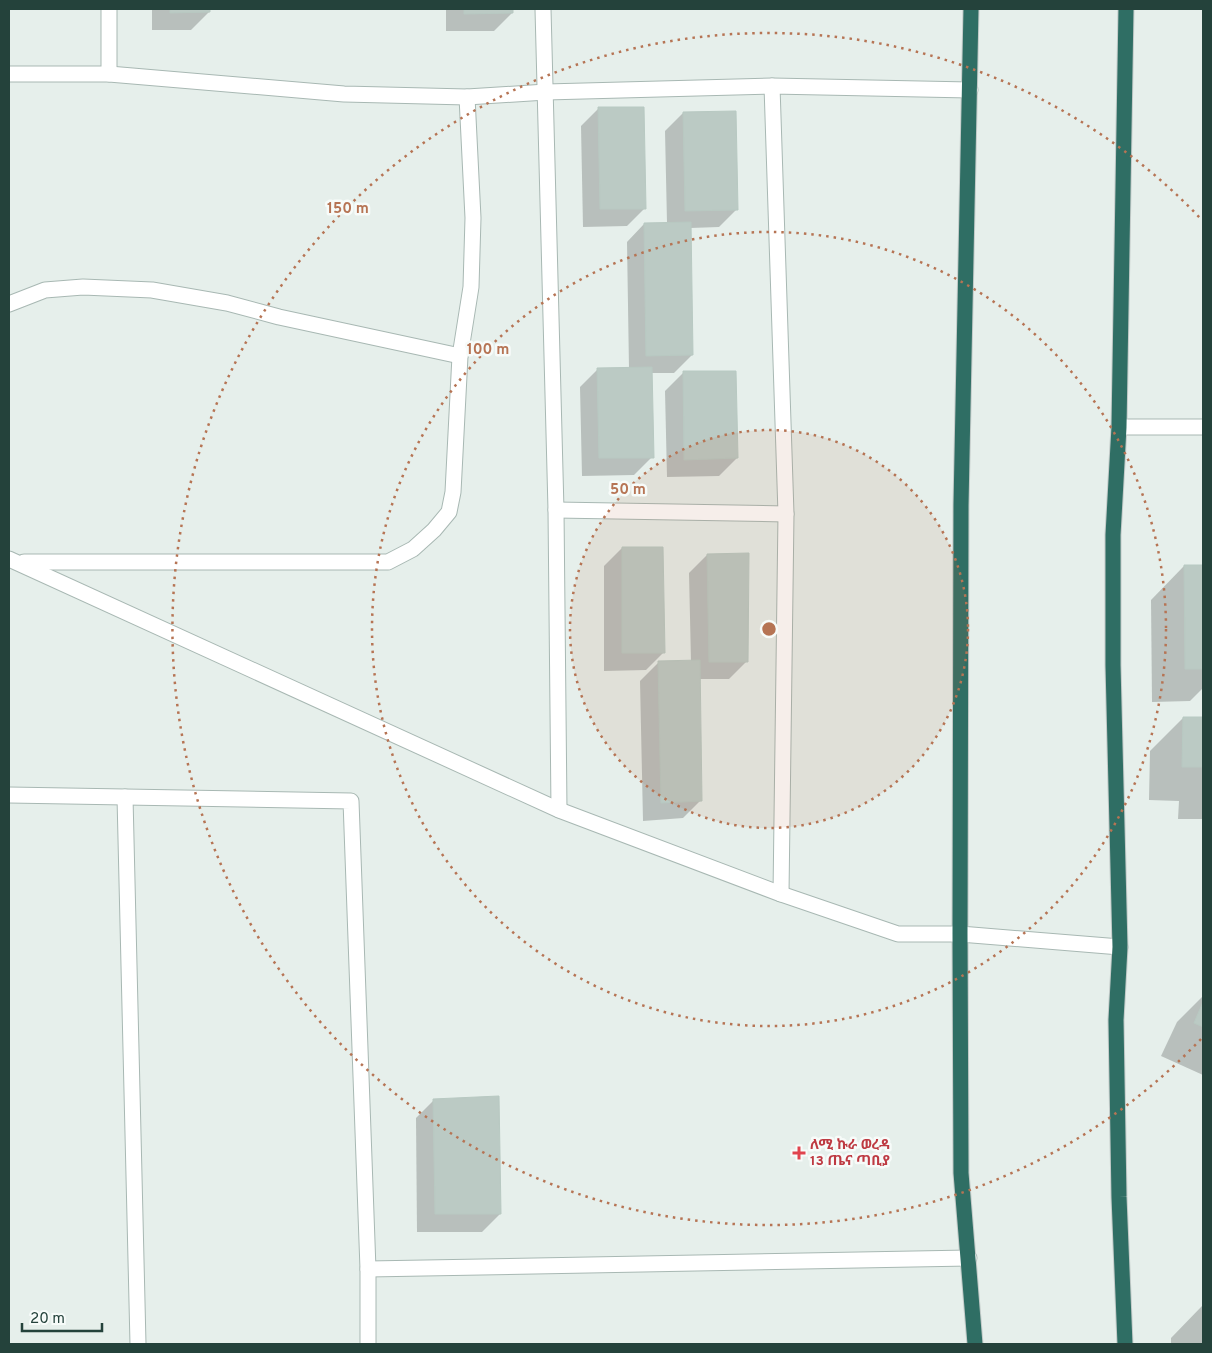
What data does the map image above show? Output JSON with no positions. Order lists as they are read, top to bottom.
{
  "places": {
    "health": ["ለሚ ኩራ ወረዳ 13 ጤና ጣቢያ"]
  },
  "scale_bar": "20 m",
  "rings": ["150 m", "100 m", "50 m"]
}
